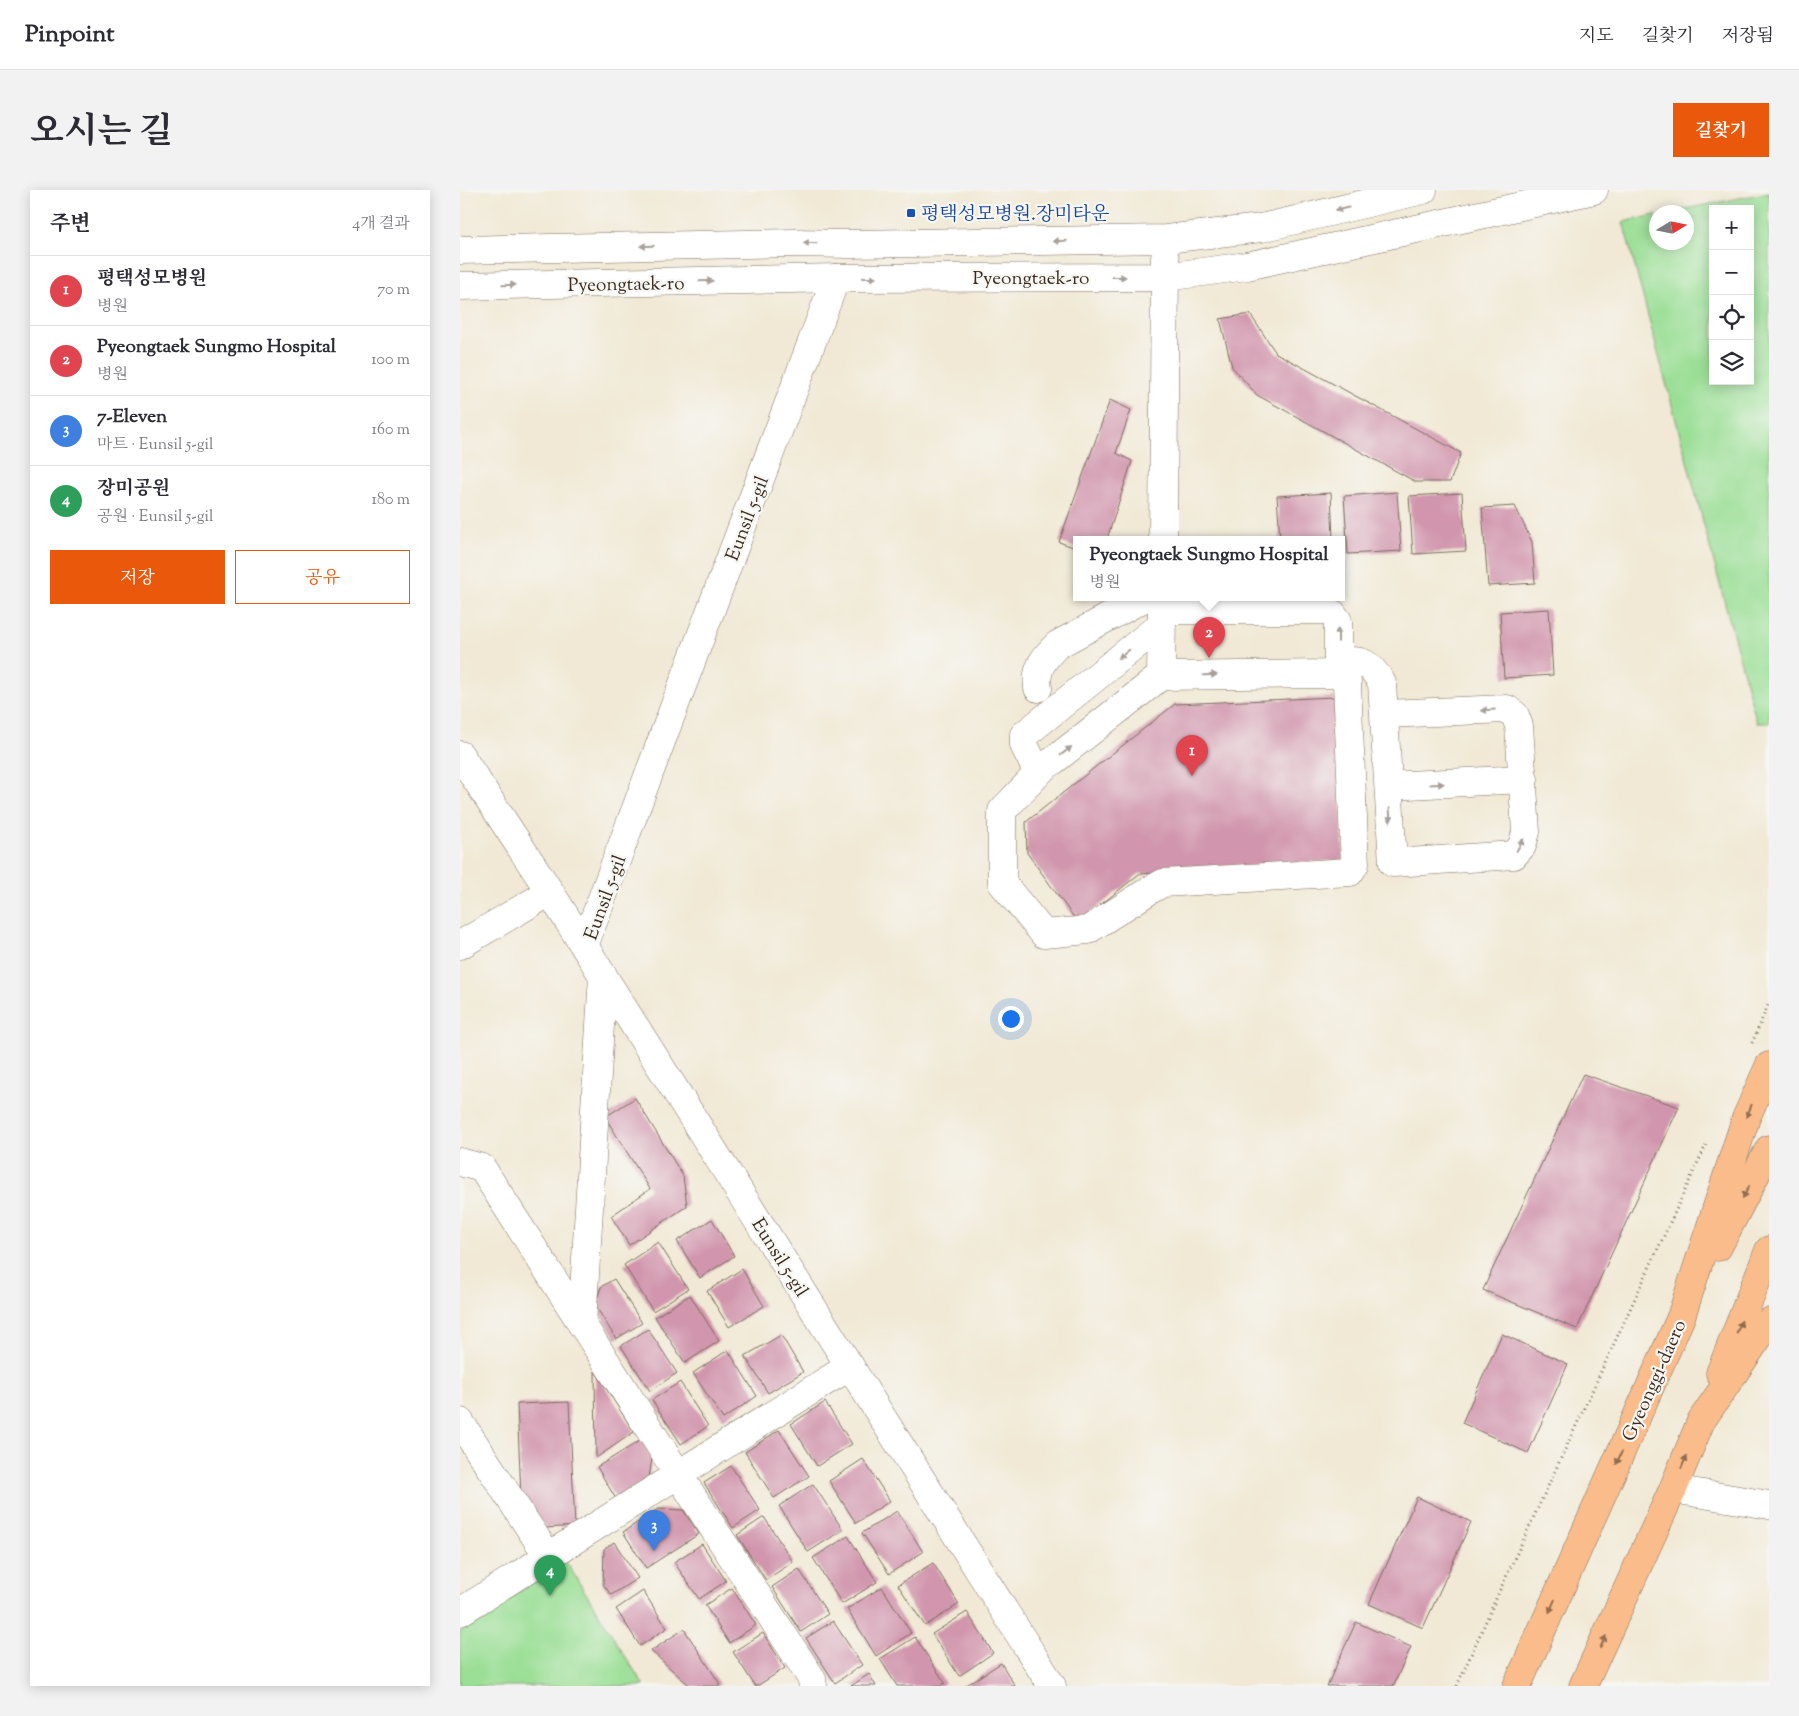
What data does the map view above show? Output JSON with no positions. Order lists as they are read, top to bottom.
{
  "streets": {
    "main road": ["Gyeonggi-daero"],
    "street": ["Pyeongtaek-ro", "Eunsil 5-gil"]
  },
  "crossings": [
    ["Pyeongtaek-ro", "Eunsil 5-gil"]
  ],
  "places": {
    "transit": ["평택성모병원.장미타운"]
  },
  "north": "right",
  "page": {
    "header": "Pinpoint",
    "nav": ["지도", "길찾기", "저장됨"],
    "title": "오시는 길",
    "buttons": [
      "길찾기",
      ["저장", "공유"]
    ],
    "heading": ["주변", "4개 결과"],
    "map_buttons": ["+", "−"],
    "list": [
      {
        "mark": "1",
        "name": "평택성모병원",
        "note": "병원",
        "value": "70 m"
      },
      {
        "mark": "2",
        "name": "Pyeongtaek Sungmo Hospital",
        "note": "병원",
        "value": "100 m"
      },
      {
        "mark": "3",
        "name": "7-Eleven",
        "note": "마트 · Eunsil 5-gil",
        "value": "160 m"
      },
      {
        "mark": "4",
        "name": "장미공원",
        "note": "공원 · Eunsil 5-gil",
        "value": "180 m"
      }
    ],
    "popup": ["Pyeongtaek Sungmo Hospital", "병원"],
    "pins": [
      "2",
      "1",
      "3",
      "4"
    ]
  }
}
